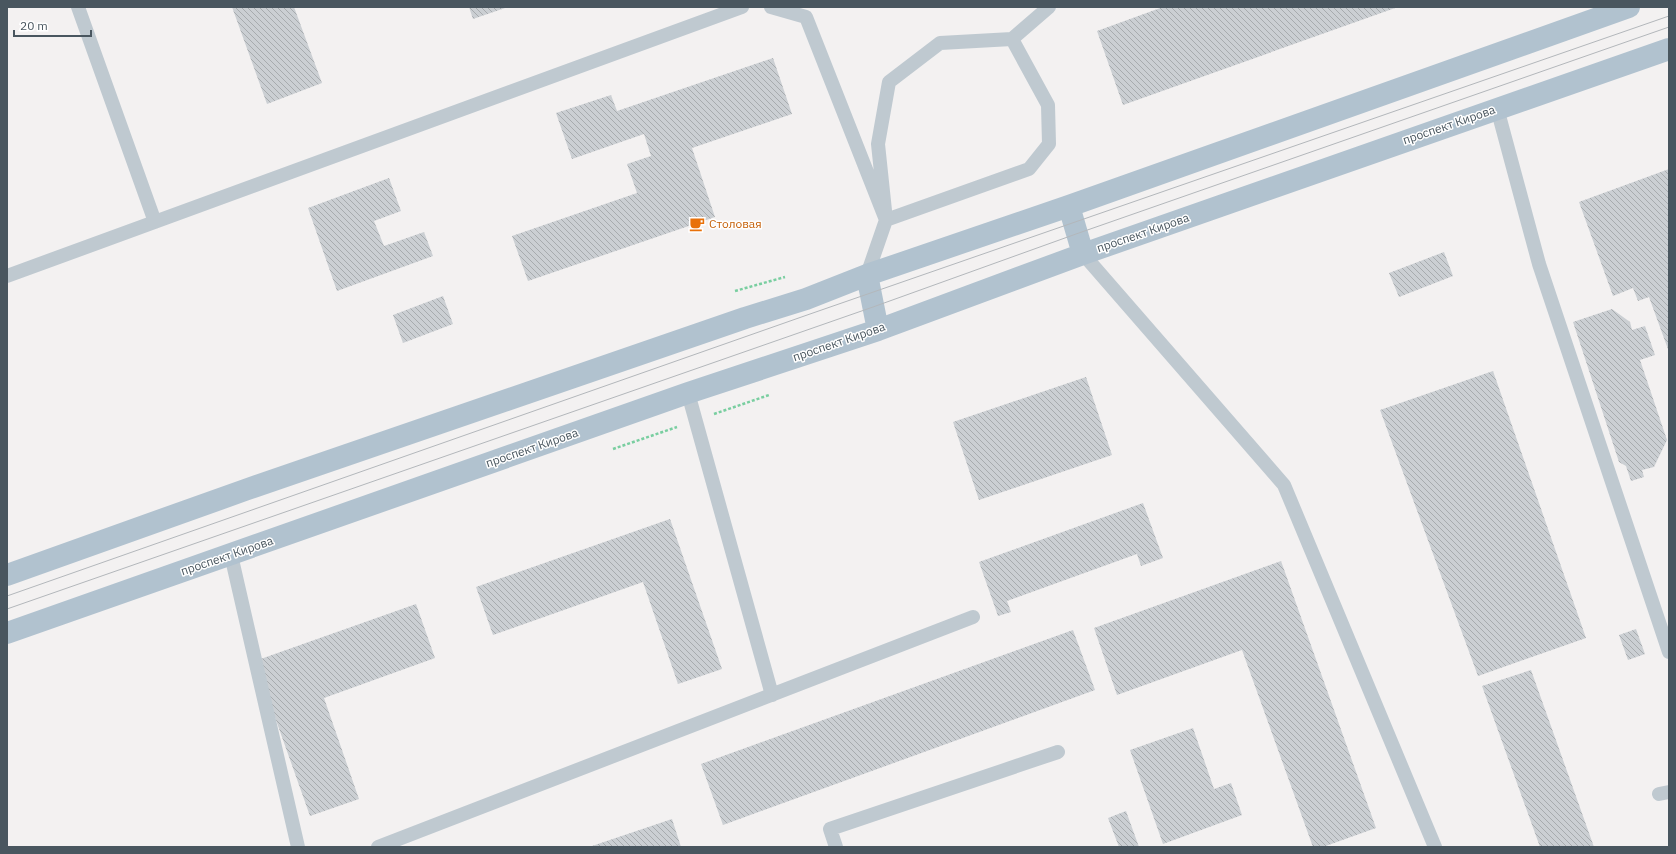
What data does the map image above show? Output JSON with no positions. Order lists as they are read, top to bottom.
{
  "streets": {
    "main road": ["проспект Кирова"]
  },
  "places": {
    "cafe": ["Столовая"]
  },
  "scale_bar": "20 m"
}
